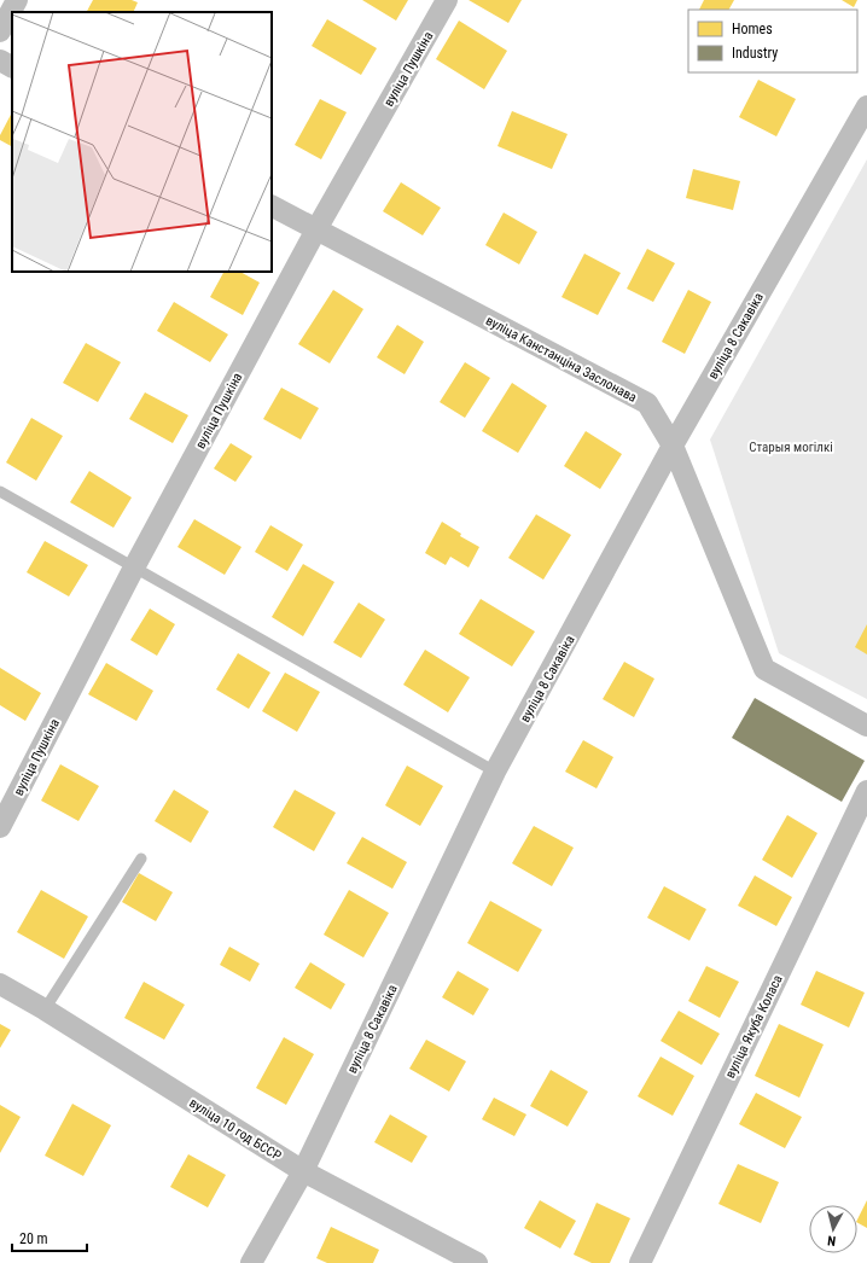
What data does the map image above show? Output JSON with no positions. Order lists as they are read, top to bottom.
{
  "streets": {
    "street": [
      "вуліца Пушкіна",
      "вуліца 8 Сакавіка",
      "вуліца Канстанціна Заслонава",
      "вуліца Якуба Коласа",
      "вуліца 10 год БССР"
    ]
  },
  "crossings": [
    ["вуліца Пушкіна", "вуліца Канстанціна Заслонава"],
    ["вуліца 8 Сакавіка", "вуліца Канстанціна Заслонава"],
    ["вуліца 8 Сакавіка", "вуліца 10 год БССР"]
  ],
  "parks": ["Старыя могілкі"],
  "legend": ["Homes", "Industry"],
  "scale_bar": "20 m",
  "north": "bottom"
}
